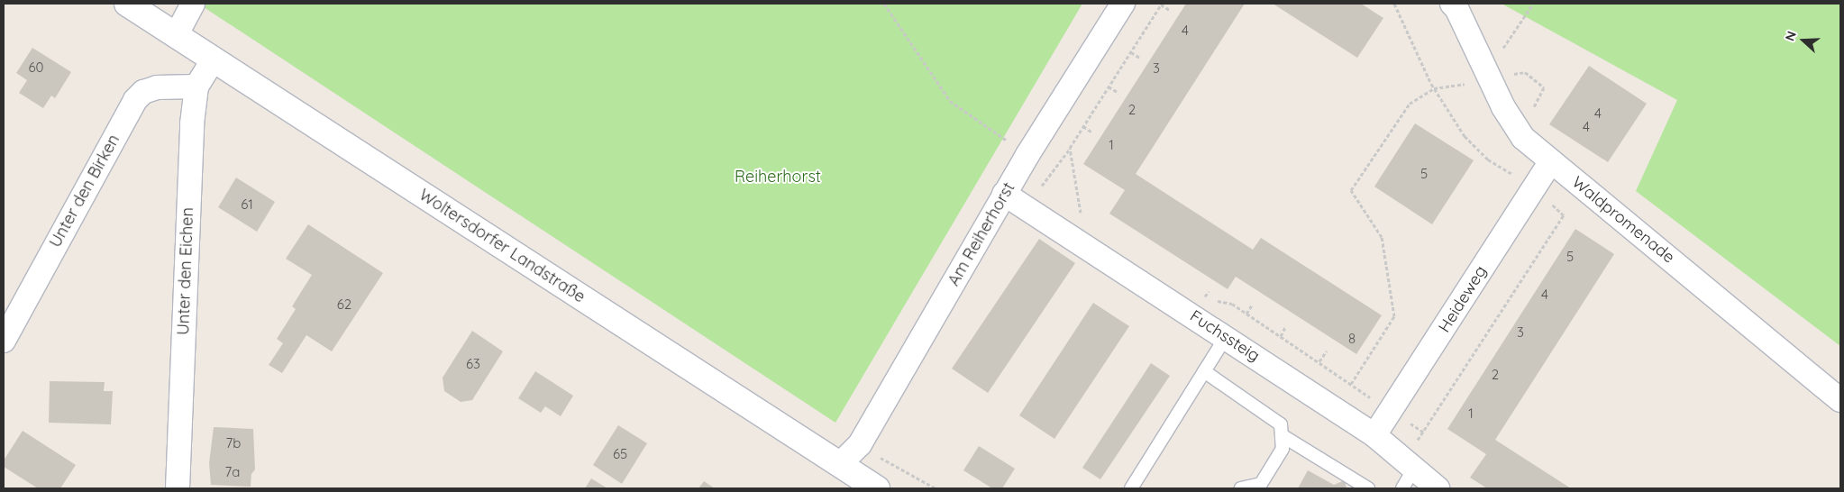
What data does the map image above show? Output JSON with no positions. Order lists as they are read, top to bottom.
{
  "streets": {
    "main road": ["Woltersdorfer Landstraße"],
    "street": [
      "Unter den Birken",
      "Waldpromenade",
      "Am Reiherhorst",
      "Unter den Eichen",
      "Heideweg",
      "Fuchssteig"
    ]
  },
  "crossings": [
    ["Unter den Birken", "Unter den Eichen"],
    ["Waldpromenade", "Heideweg"],
    ["Am Reiherhorst", "Woltersdorfer Landstraße"],
    ["Am Reiherhorst", "Fuchssteig"],
    ["Woltersdorfer Landstraße", "Unter den Eichen"],
    ["Heideweg", "Fuchssteig"]
  ],
  "parks": ["Reiherhorst"],
  "house_numbers": [
    "4",
    "60",
    "3",
    "2",
    "4",
    "4",
    "1",
    "5",
    "61",
    "5",
    "4",
    "62",
    "3",
    "8",
    "63",
    "2",
    "1",
    "7b",
    "65",
    "7a"
  ],
  "north": "left"
}
